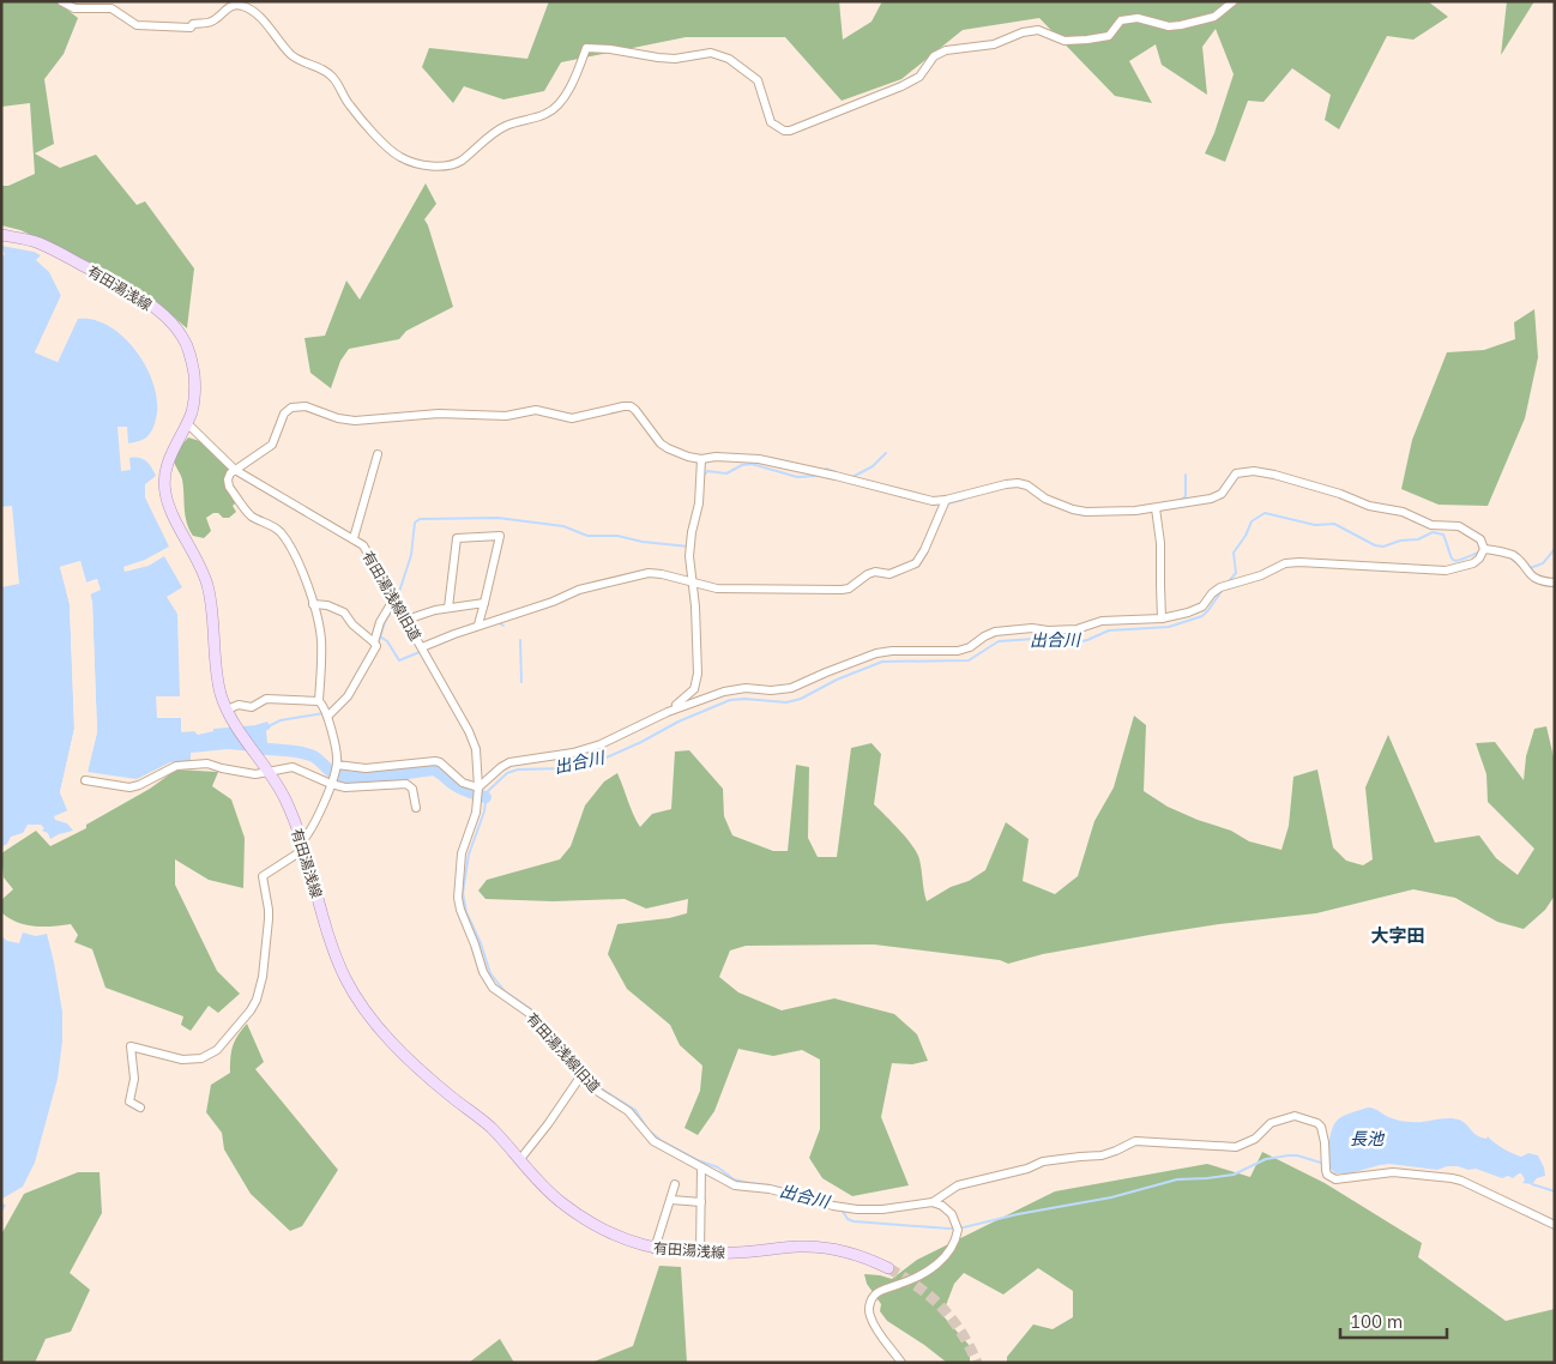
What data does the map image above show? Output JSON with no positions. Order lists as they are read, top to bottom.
{
  "streets": {
    "main road": ["有田湯浅線"],
    "street": ["有田湯浅線旧道"]
  },
  "crossings": [
    ["有田湯浅線", "有田湯浅線旧道"]
  ],
  "districts": ["大字田"],
  "water": ["出合川", "長池"],
  "scale_bar": "100 m"
}
